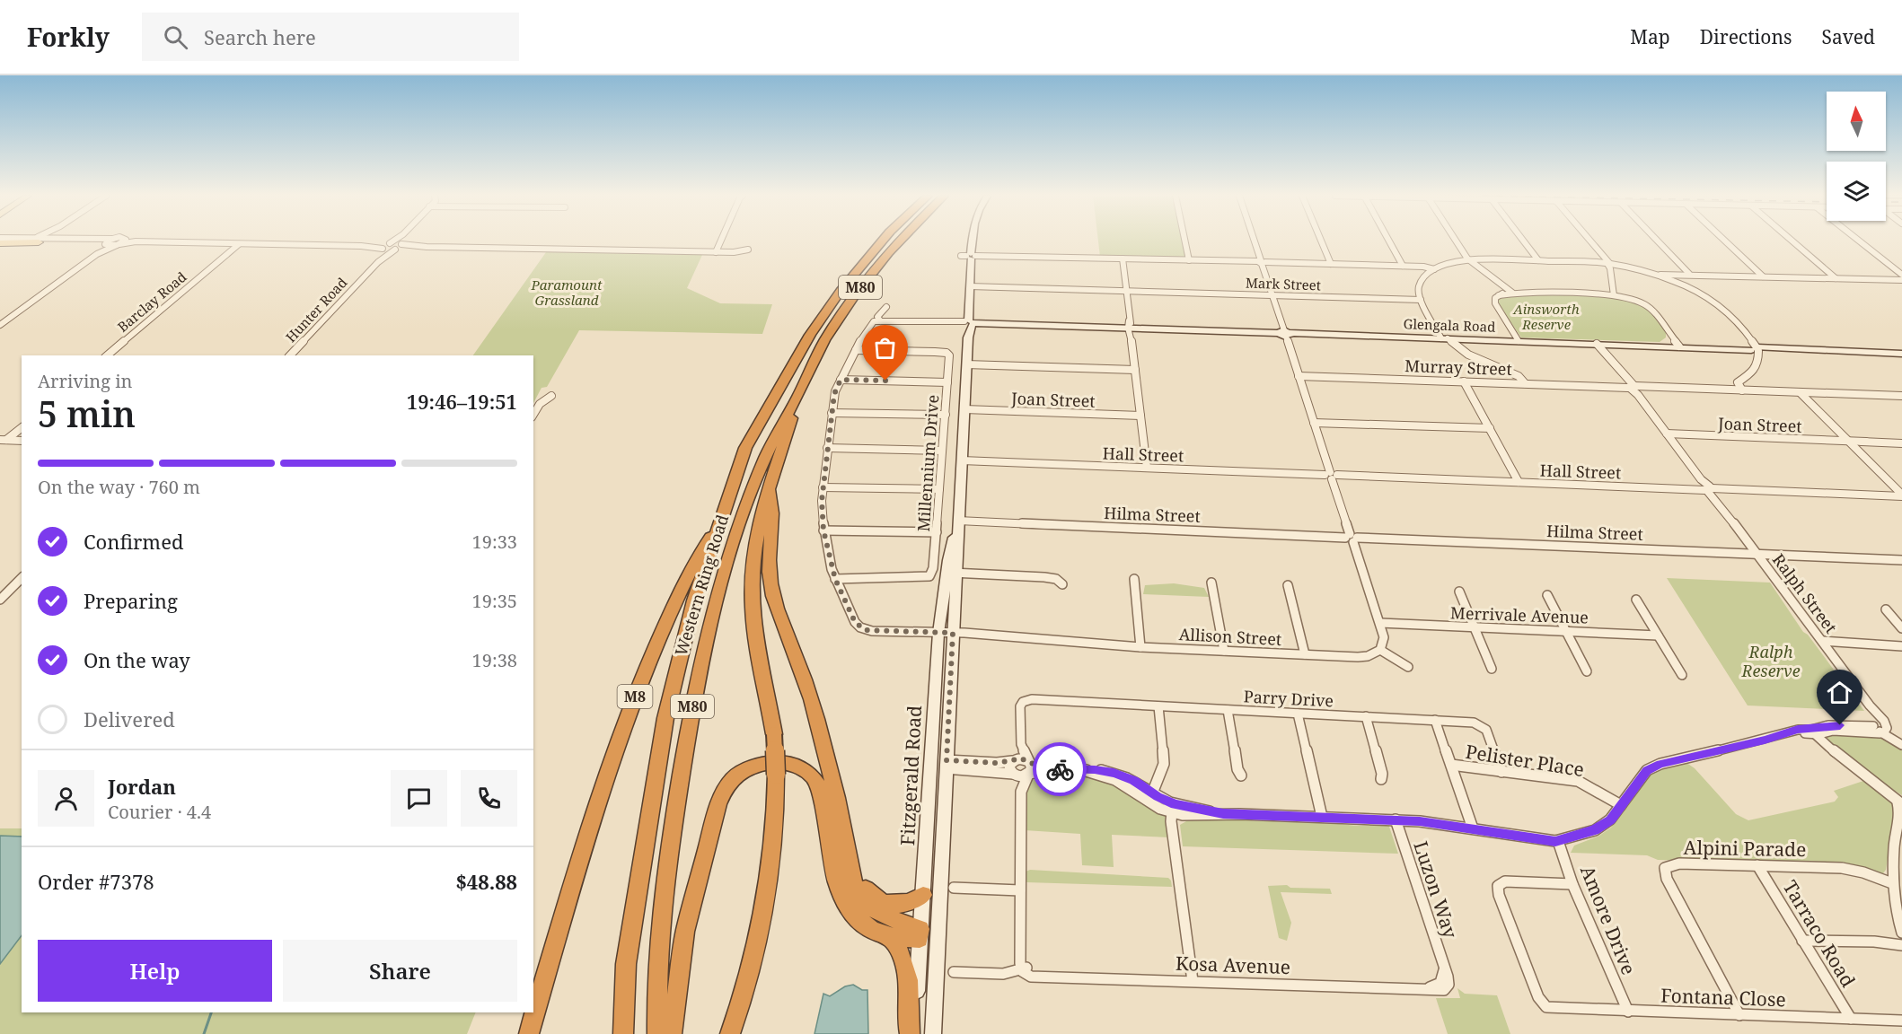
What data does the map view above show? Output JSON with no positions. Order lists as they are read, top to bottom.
{
  "streets": {
    "highway": ["M80", "Western Ring Road", "M8"],
    "street": [
      "Mark Street",
      "Barclay Road",
      "Hunter Road",
      "Glengala Road",
      "Murray Street",
      "Joan Street",
      "Hall Street",
      "Millennium Drive",
      "Hilma Street",
      "Ralph Street",
      "Merrivale Avenue",
      "Allison Street",
      "Parry Drive",
      "Pelister Place",
      "Fitzgerald Road",
      "Alpini Parade",
      "Luzon Way",
      "Amore Drive",
      "Tarraco Road",
      "Kosa Avenue",
      "Fontana Close"
    ]
  },
  "crossings": [
    ["Mark Street", "Fitzgerald Road"],
    ["Glengala Road", "Ralph Street"],
    ["Glengala Road", "Fitzgerald Road"],
    ["Murray Street", "Ralph Street"],
    ["Joan Street", "Ralph Street"],
    ["Joan Street", "Fitzgerald Road"],
    ["Hall Street", "Ralph Street"],
    ["Hall Street", "Fitzgerald Road"],
    ["Hilma Street", "Ralph Street"],
    ["Hilma Street", "Fitzgerald Road"],
    ["Western Ring Road", "M8"],
    ["Allison Street", "Fitzgerald Road"],
    ["Parry Drive", "Pelister Place"],
    ["Alpini Parade", "Tarraco Road"],
    ["Alpini Parade", "Fontana Close"],
    ["Luzon Way", "Kosa Avenue"],
    ["Amore Drive", "Fontana Close"],
    ["Tarraco Road", "Fontana Close"]
  ],
  "parks": ["Paramount Grassland", "Ainsworth Reserve", "Ralph Reserve"],
  "north": "top",
  "page": {
    "header": "Forkly",
    "search": "Search here",
    "nav": ["Map", "Directions", "Saved"],
    "heading": ["5 min", "Arriving in", "19:46–19:51"],
    "panel": [
      "Jordan",
      "Courier · 4.4",
      "Order #7378",
      "$48.88"
    ],
    "bar": "On the way · 760 m",
    "list": [
      ["Confirmed", "19:33"],
      ["Preparing", "19:35"],
      ["On the way", "19:38"],
      "Delivered"
    ],
    "buttons": ["Help", "Share"]
  }
}
